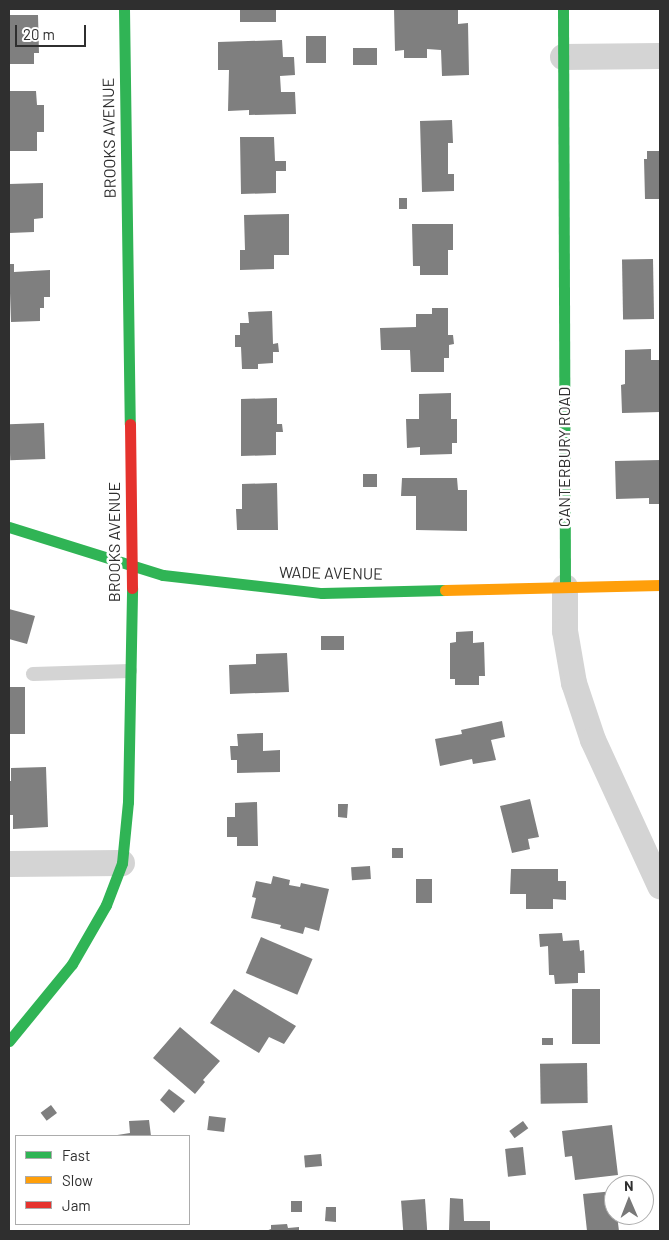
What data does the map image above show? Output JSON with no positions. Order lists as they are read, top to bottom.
{
  "streets": {
    "main road": ["BROOKS AVENUE", "CANTERBURY ROAD", "WADE AVENUE"]
  },
  "crossings": [
    ["BROOKS AVENUE", "WADE AVENUE"],
    ["CANTERBURY ROAD", "WADE AVENUE"]
  ],
  "legend": ["Fast", "Slow", "Jam"],
  "scale_bar": "20 m",
  "north": "top"
}
